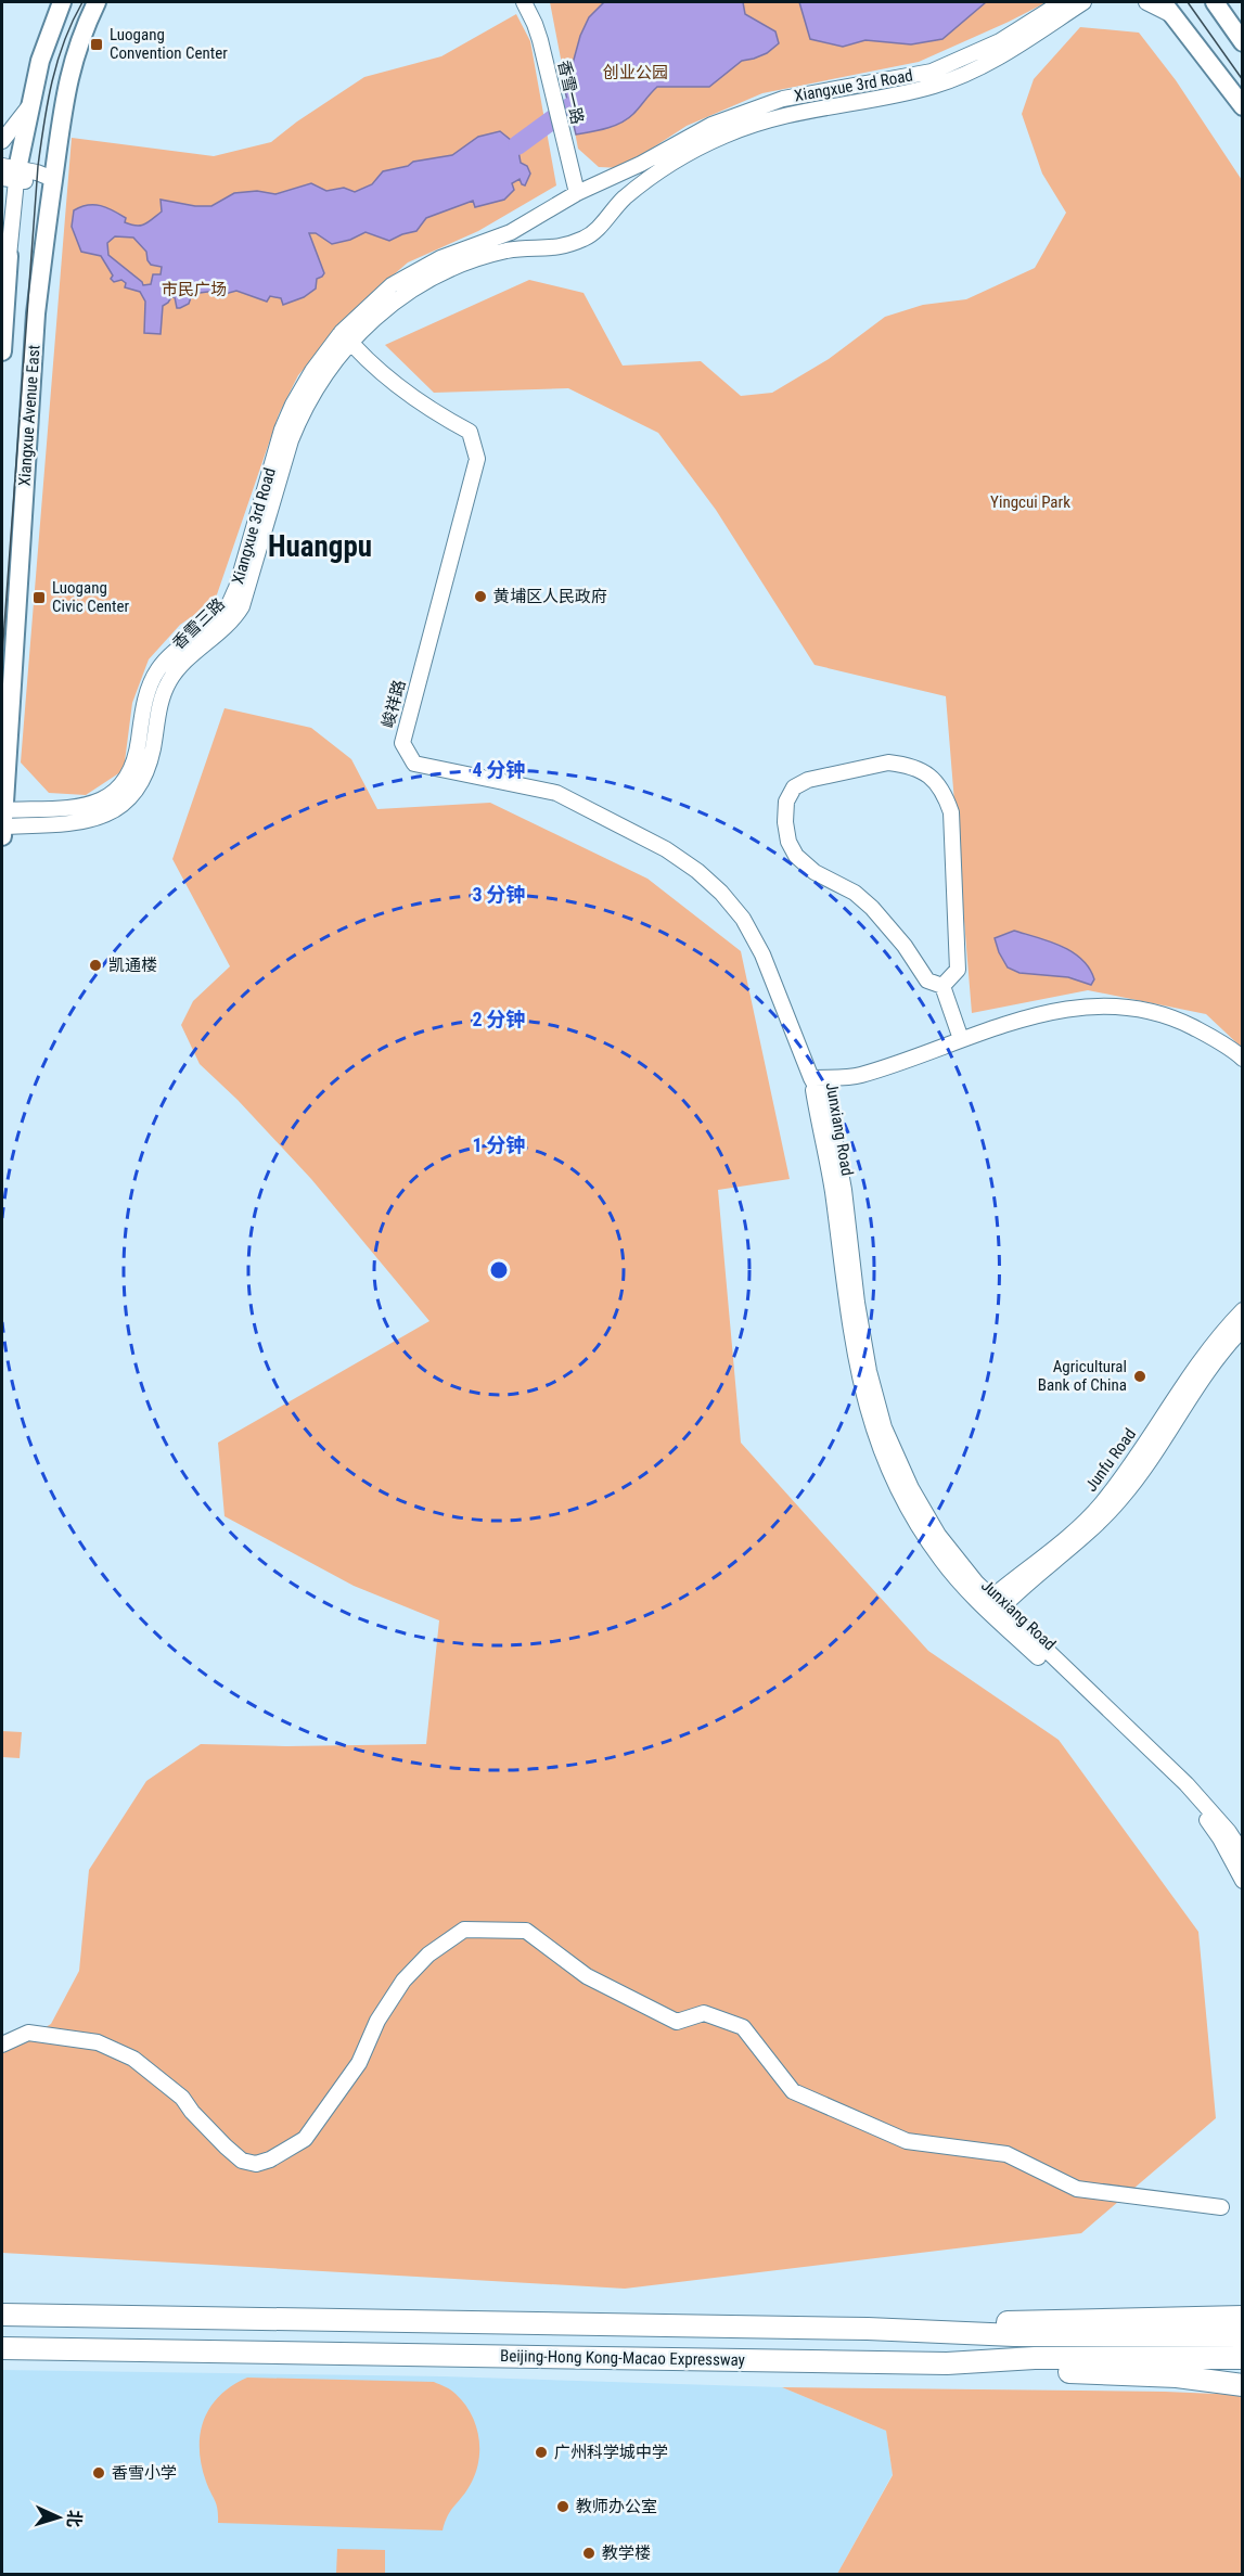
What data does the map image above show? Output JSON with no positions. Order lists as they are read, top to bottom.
{
  "streets": {
    "highway": ["Beijing-Hong Kong-Macao Expressway"],
    "main road": ["Xiangxue Avenue East"],
    "street": [
      "Xiangxue 3rd Road",
      "香雪一路",
      "峻祥路",
      "Junxiang Road",
      "Junfu Road"
    ]
  },
  "crossings": [
    ["Xiangxue 3rd Road", "香雪一路"],
    ["Xiangxue 3rd Road", "Xiangxue Avenue East"],
    ["Xiangxue 3rd Road", "峻祥路"],
    ["峻祥路", "Junxiang Road"],
    ["Junxiang Road", "Junfu Road"]
  ],
  "districts": ["Huangpu"],
  "parks": ["创业公园", "市民广场", "Yingcui Park"],
  "places": {
    "transit": ["Luogang Convention Center", "Luogang Civic Center"],
    "other": [
      "黄埔区人民政府",
      "凯通楼",
      "Agricultural Bank of China",
      "广州科学城中学",
      "香雪小学",
      "教师办公室",
      "教学楼"
    ]
  },
  "north": "right",
  "rings": [
    "4 分钟",
    "3 分钟",
    "2 分钟",
    "1 分钟"
  ]
}
